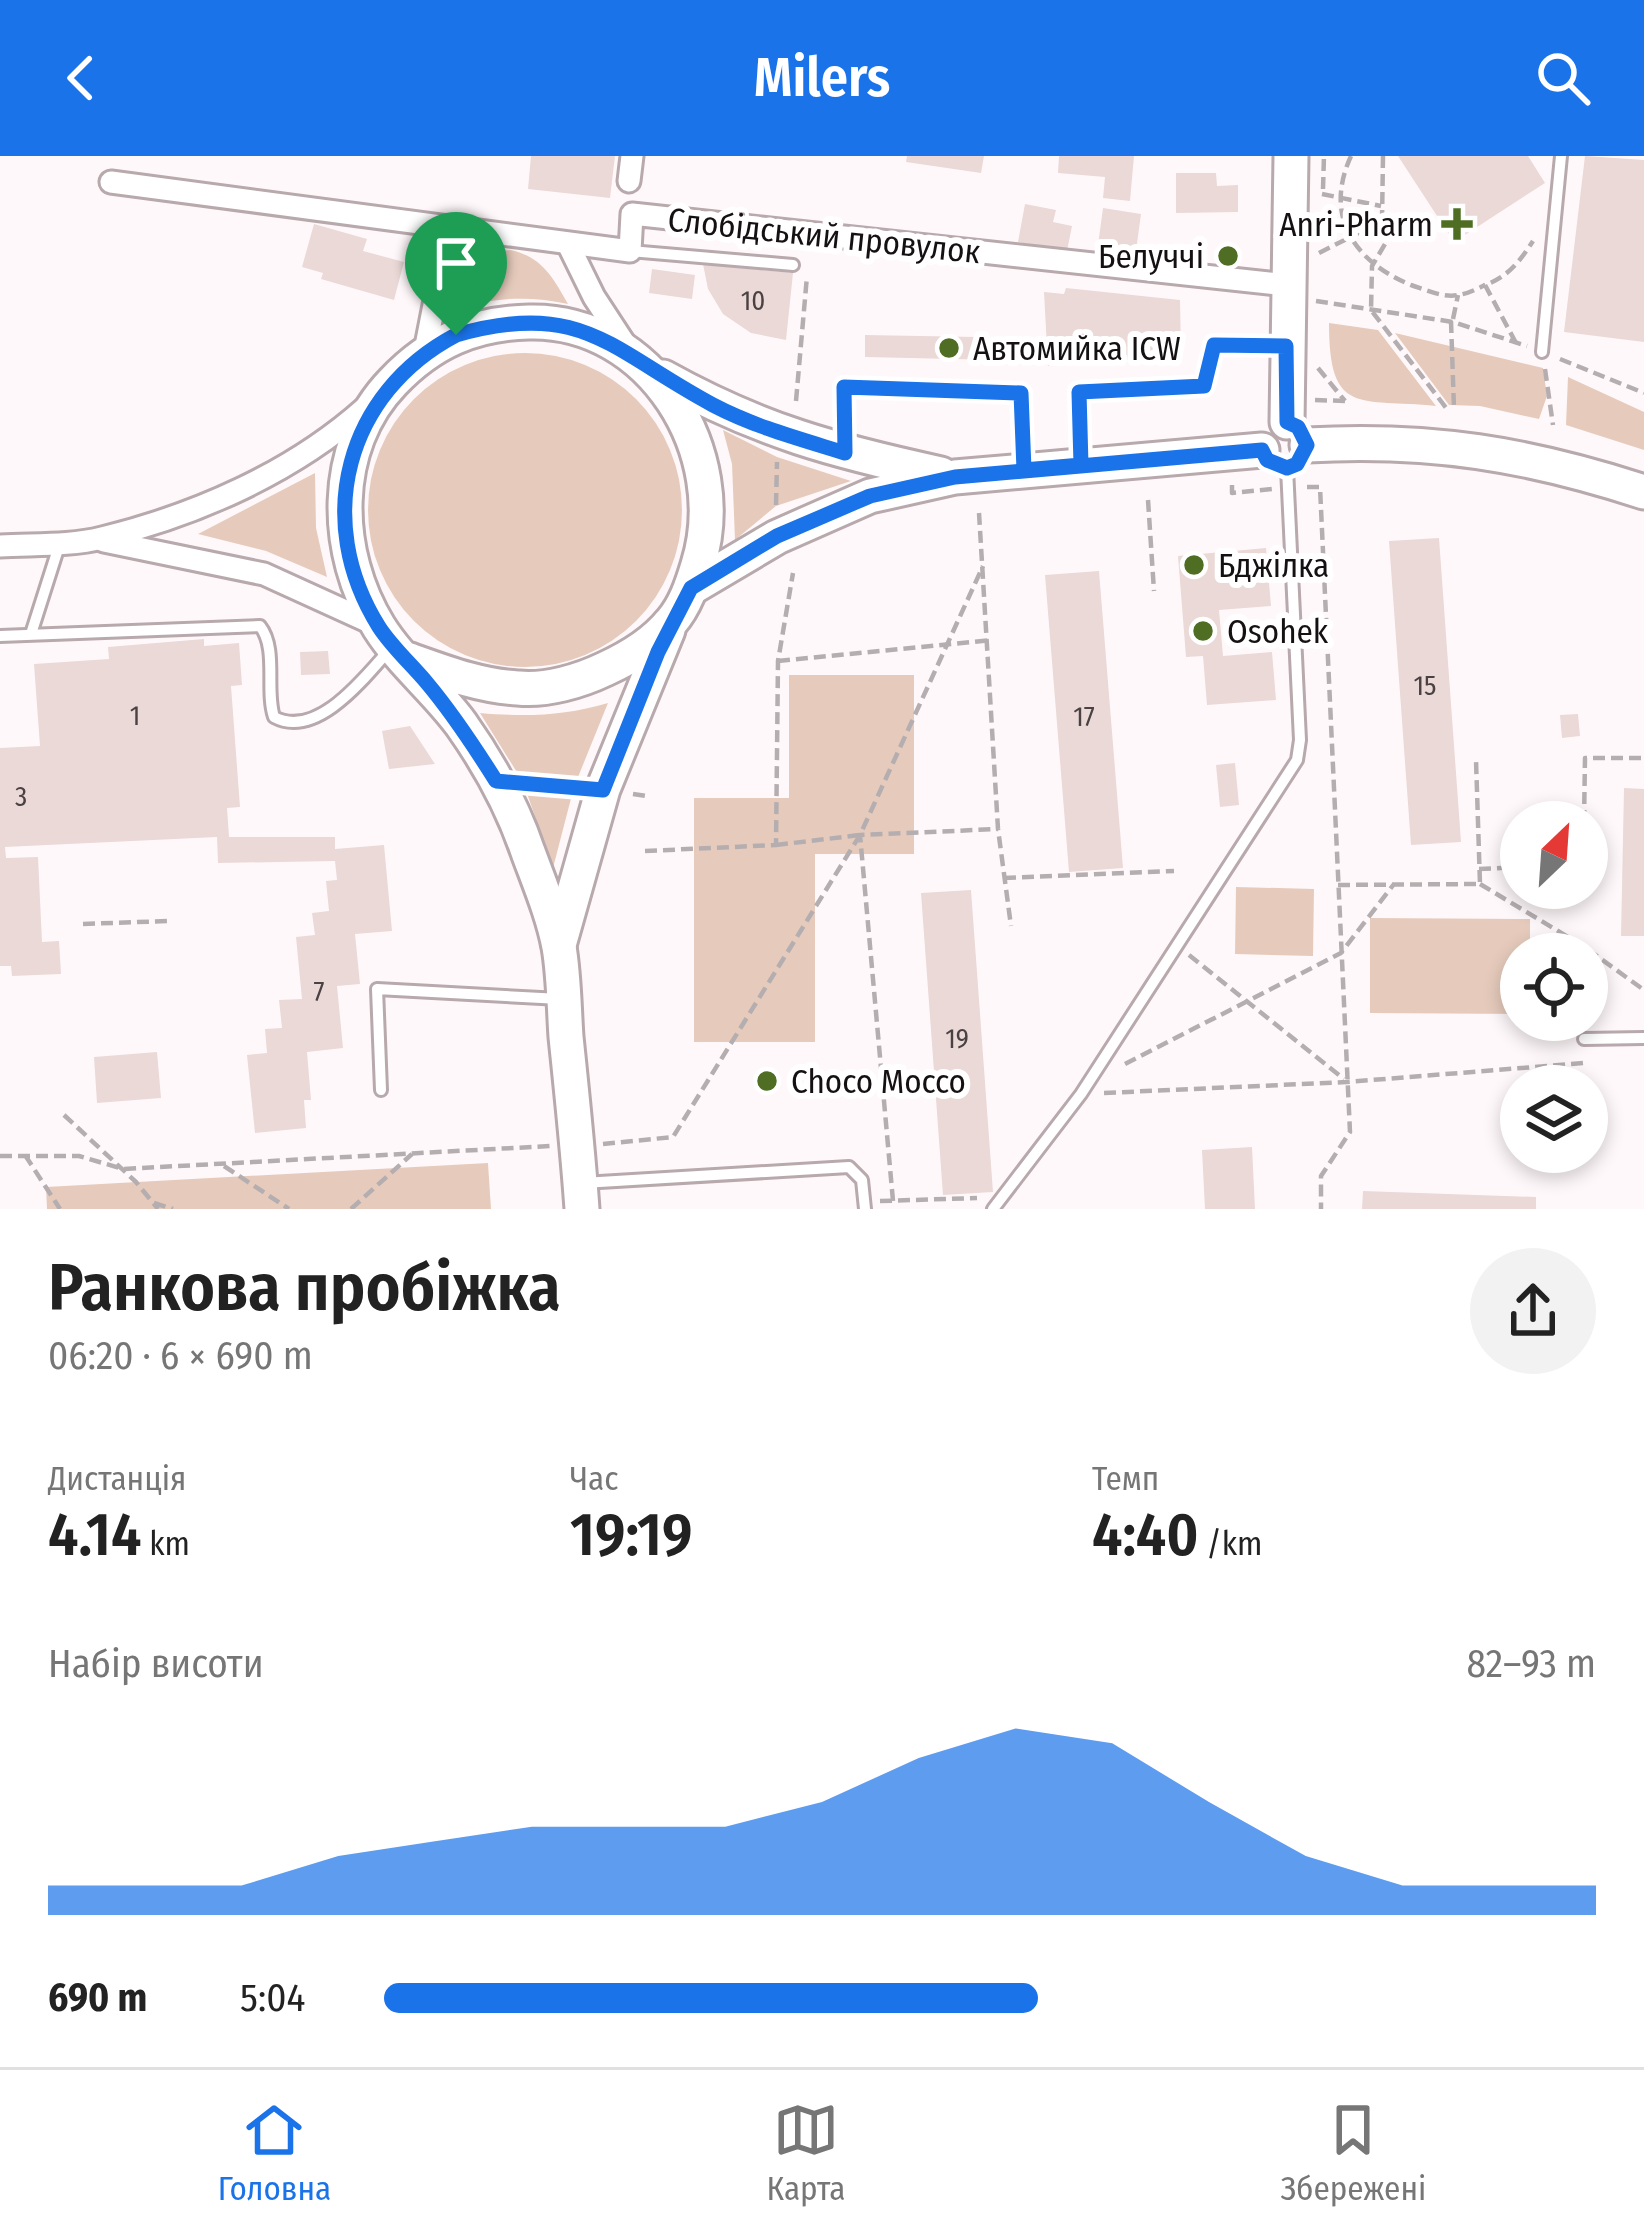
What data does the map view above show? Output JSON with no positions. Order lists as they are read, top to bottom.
{
  "streets": {
    "street": ["Слобідський провулок"]
  },
  "places": {
    "health": ["Anri-Pharm"],
    "other": [
      "Белуччі",
      "Автомийка ICW",
      "Бджілка",
      "Оsоhek",
      "Choco Mocco"
    ]
  },
  "house_numbers": [
    "10",
    "15",
    "1",
    "17",
    "3",
    "7",
    "19"
  ],
  "north": "top right",
  "page": {
    "header": "Milers",
    "heading": ["Ранкова пробіжка", "06:20 · 6 × 690 m"],
    "stats": [
      ["Дистанція", "4.14 km"],
      ["Час", "19:19"],
      ["Темп", "4:40 /km"]
    ],
    "chart": ["Набір висоти", "82–93 m"],
    "list": [
      {
        "name": "690 m",
        "note": "5:04"
      }
    ],
    "tabs": ["Головна", "Карта", "Збережені"]
  }
}
